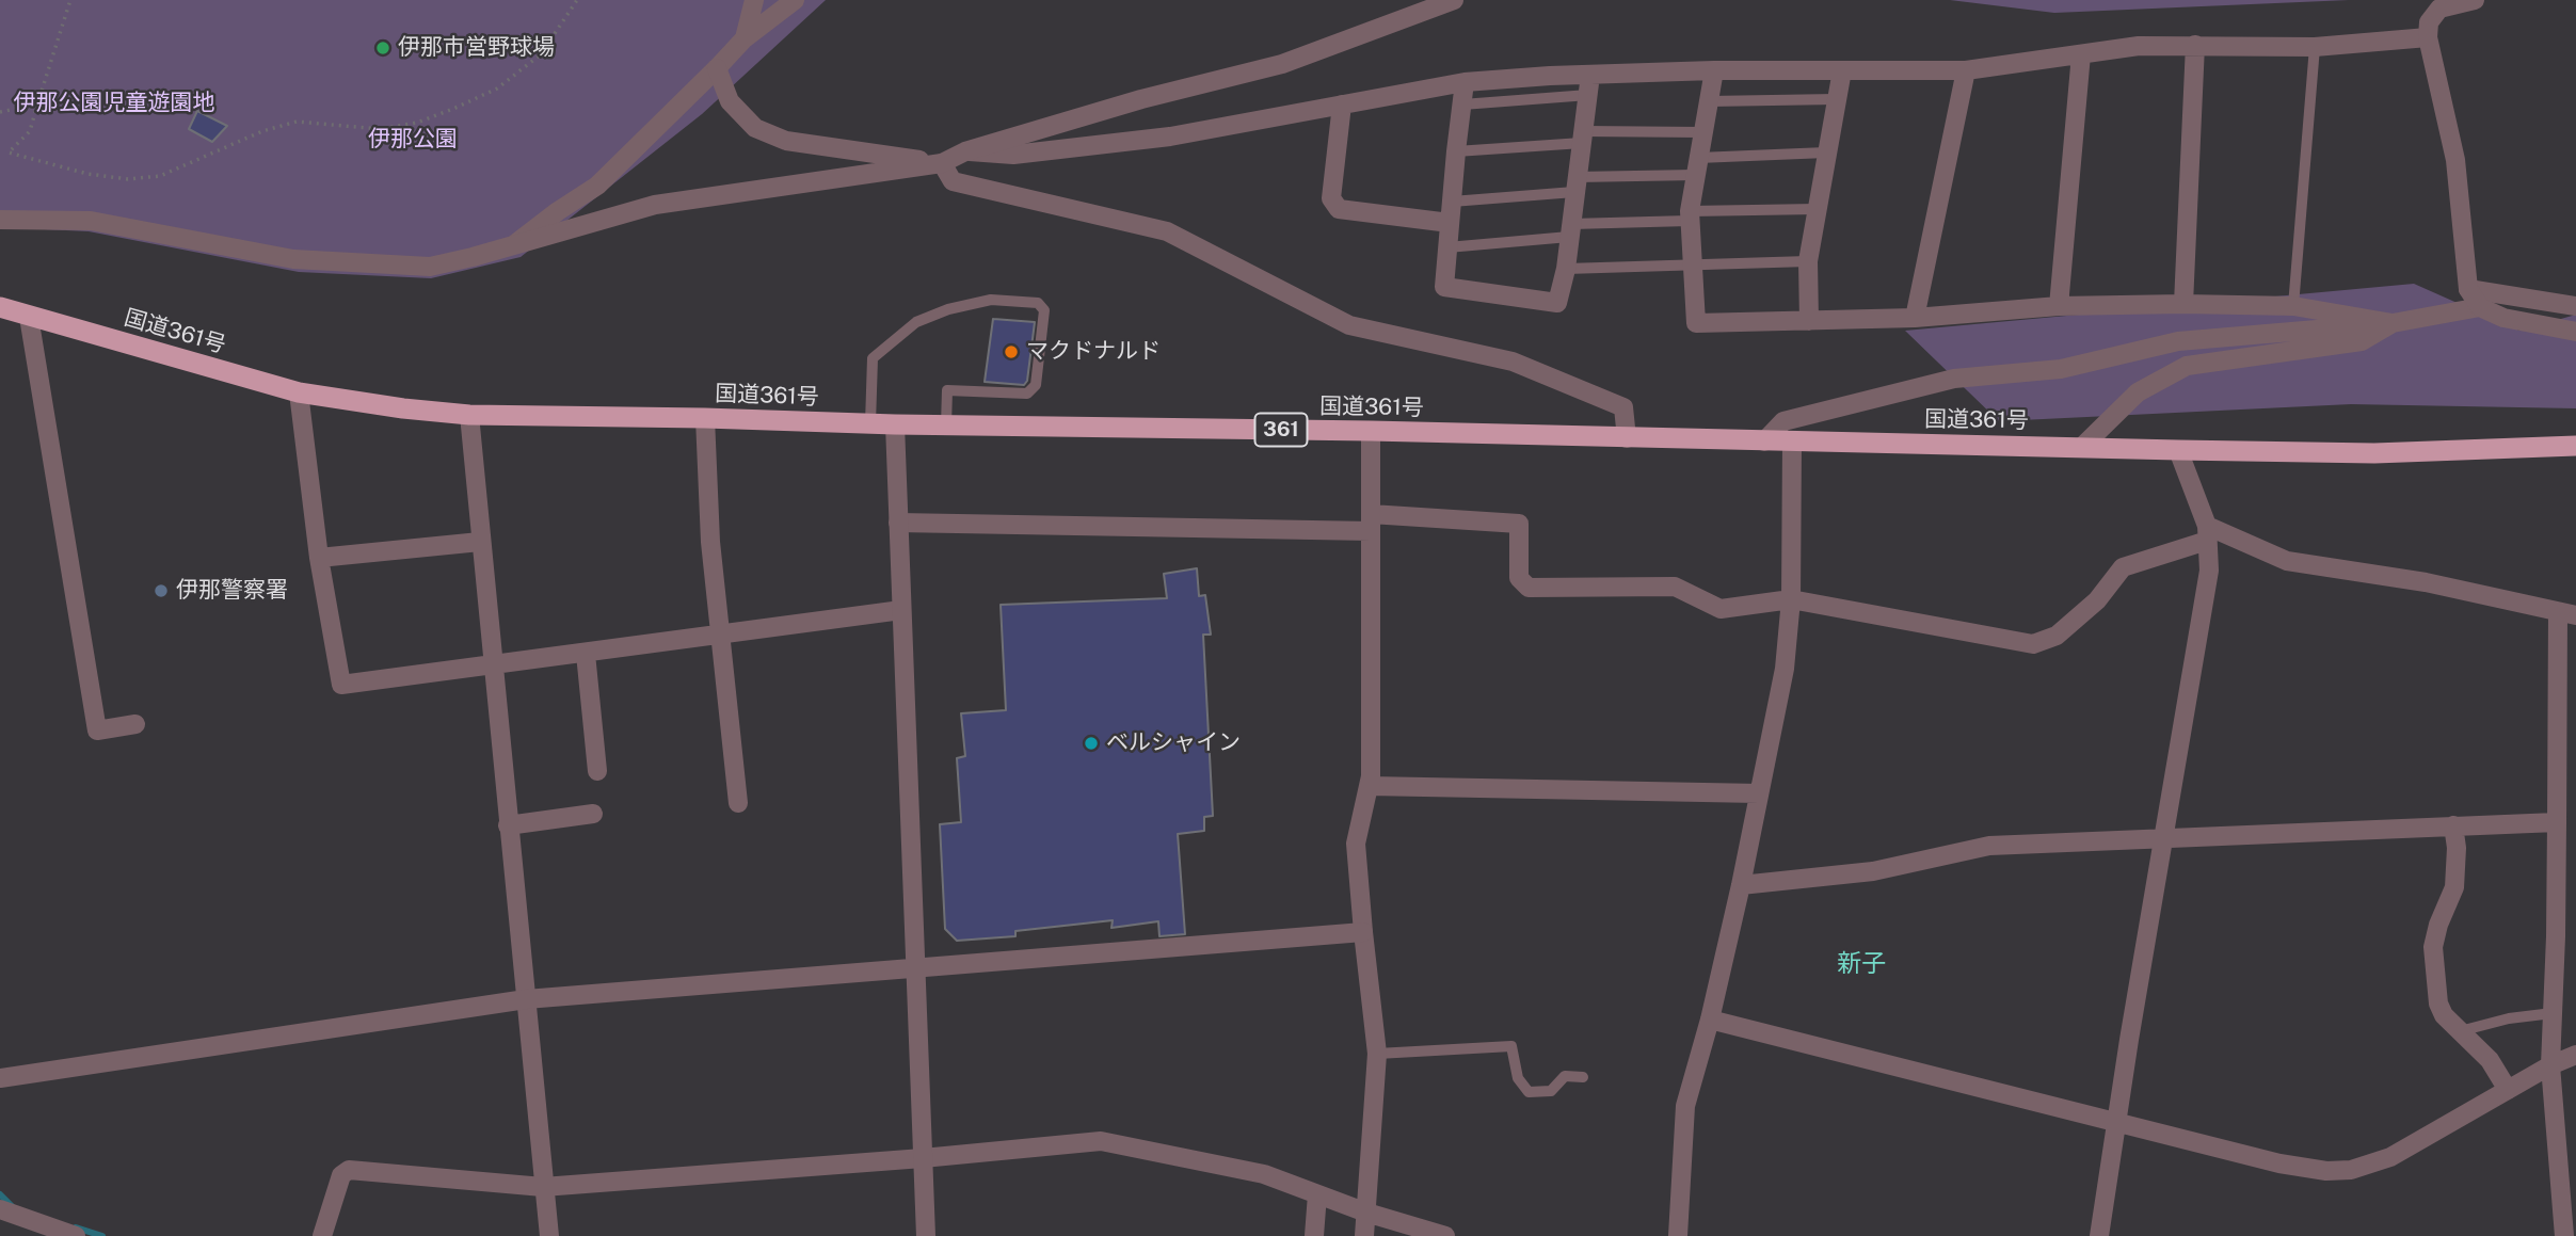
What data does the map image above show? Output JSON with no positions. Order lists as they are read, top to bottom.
{
  "streets": {
    "highway": ["国道361号", "361"]
  },
  "districts": ["新子"],
  "parks": ["伊那公園児童遊園地", "伊那公園"],
  "places": [
    "伊那市営野球場",
    "マクドナルド",
    "伊那警察署",
    "ベルシャイン"
  ]
}
